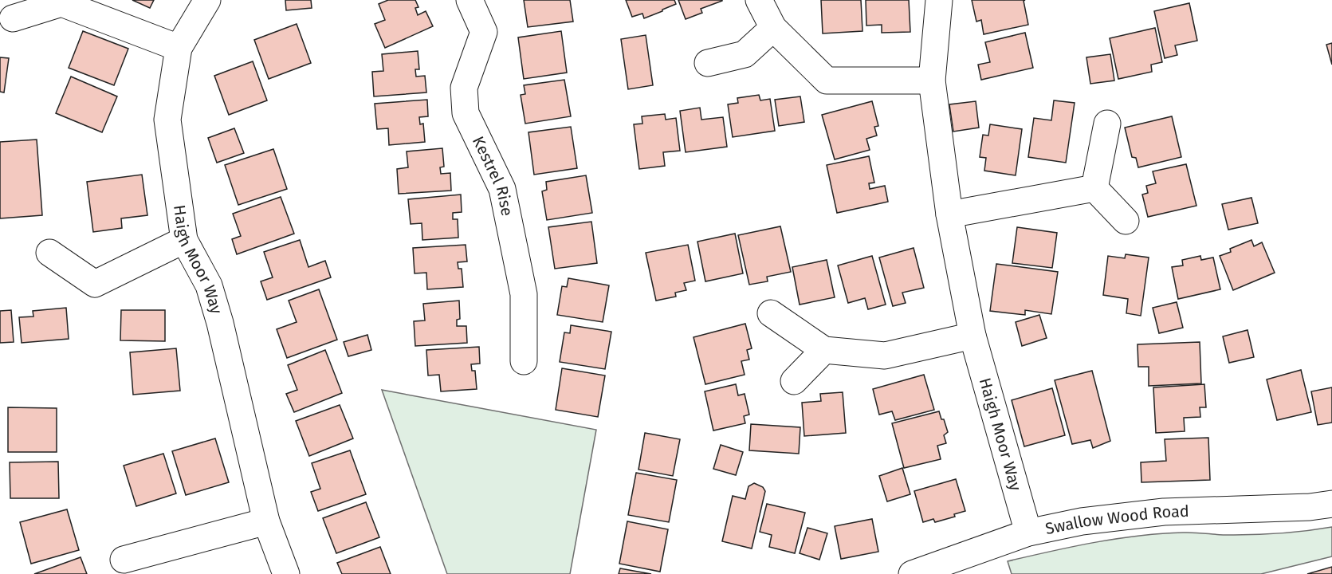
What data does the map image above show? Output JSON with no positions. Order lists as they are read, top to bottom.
{
  "streets": {
    "street": ["Kestrel Rise", "Haigh Moor Way", "Swallow Wood Road"]
  },
  "crossings": [
    ["Haigh Moor Way", "Swallow Wood Road"]
  ]
}
